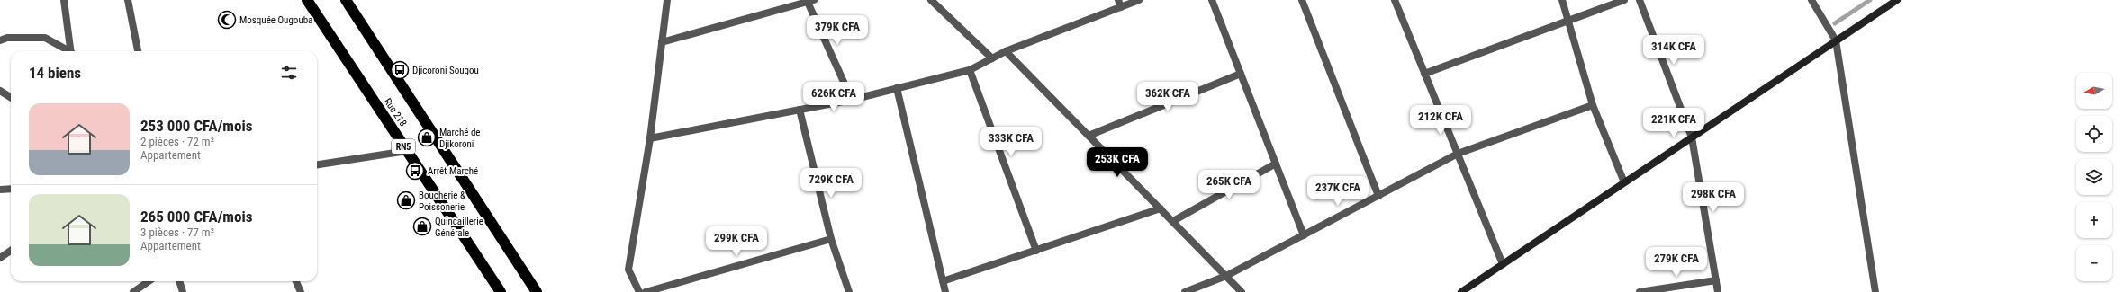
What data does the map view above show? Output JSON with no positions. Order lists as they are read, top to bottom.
{
  "streets": {
    "highway": ["Rue 218", "RN5"]
  },
  "places": {
    "mosque": ["Mosquée Ougouba"],
    "bus stop": ["Djicoroni Sougou", "Arrêt Marché"],
    "shop": ["Marché de Djikoroni", "Boucherie & Poissonerie", "Quincaillerie Générale"]
  },
  "north": "left",
  "page": {
    "price": [
      "379K CFA",
      "314K CFA",
      "626K CFA",
      "362K CFA",
      "212K CFA",
      "221K CFA",
      "333K CFA",
      "253K CFA",
      "729K CFA",
      "265K CFA",
      "237K CFA",
      "298K CFA",
      "299K CFA",
      "279K CFA"
    ],
    "heading": "14 biens",
    "map_buttons": ["+", "−"],
    "list": [
      {
        "name": "253 000 CFA/mois",
        "note": "2 pièces · 72 m² · Appartement"
      },
      {
        "name": "265 000 CFA/mois",
        "note": "3 pièces · 77 m² · Appartement"
      }
    ]
  }
}
